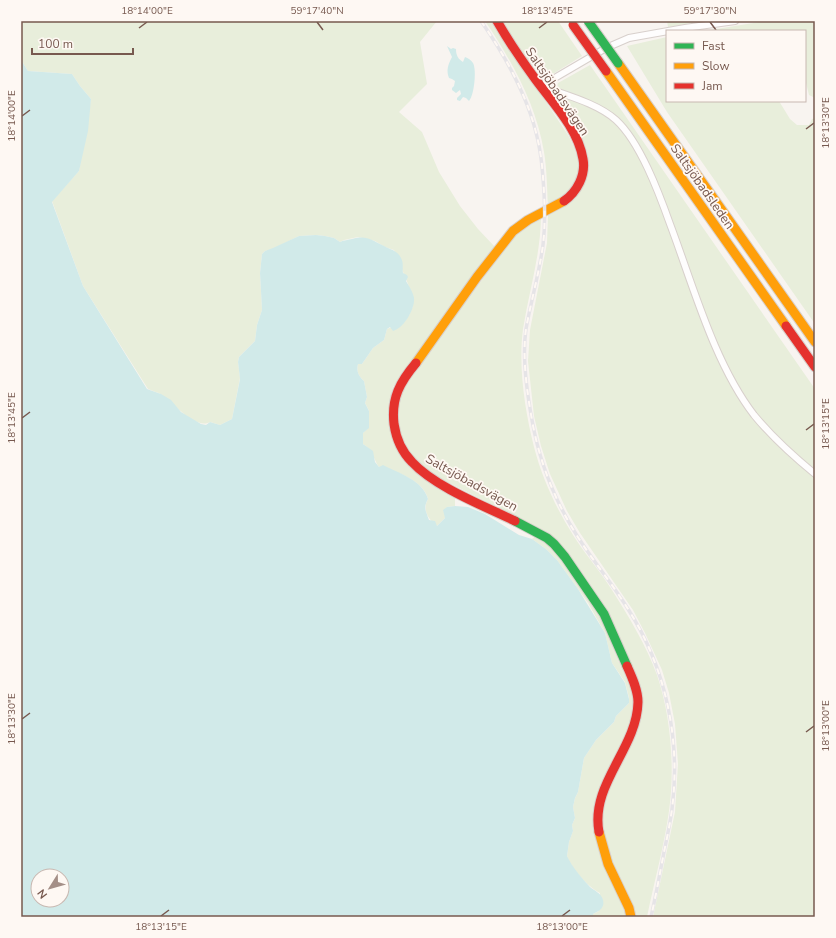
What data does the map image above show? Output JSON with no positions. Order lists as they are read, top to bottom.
{
  "streets": {
    "main road": ["Saltsjöbadsvägen", "Saltsjöbadsleden"]
  },
  "legend": ["Fast", "Slow", "Jam"],
  "scale_bar": "100 m",
  "north": "bottom left",
  "coordinates": [
    "18°14'00\"E",
    "59°17'40\"N",
    "18°13'45\"E",
    "59°17'30\"N",
    "18°13'30\"E",
    "18°13'15\"E",
    "18°13'00\"E"
  ]
}
